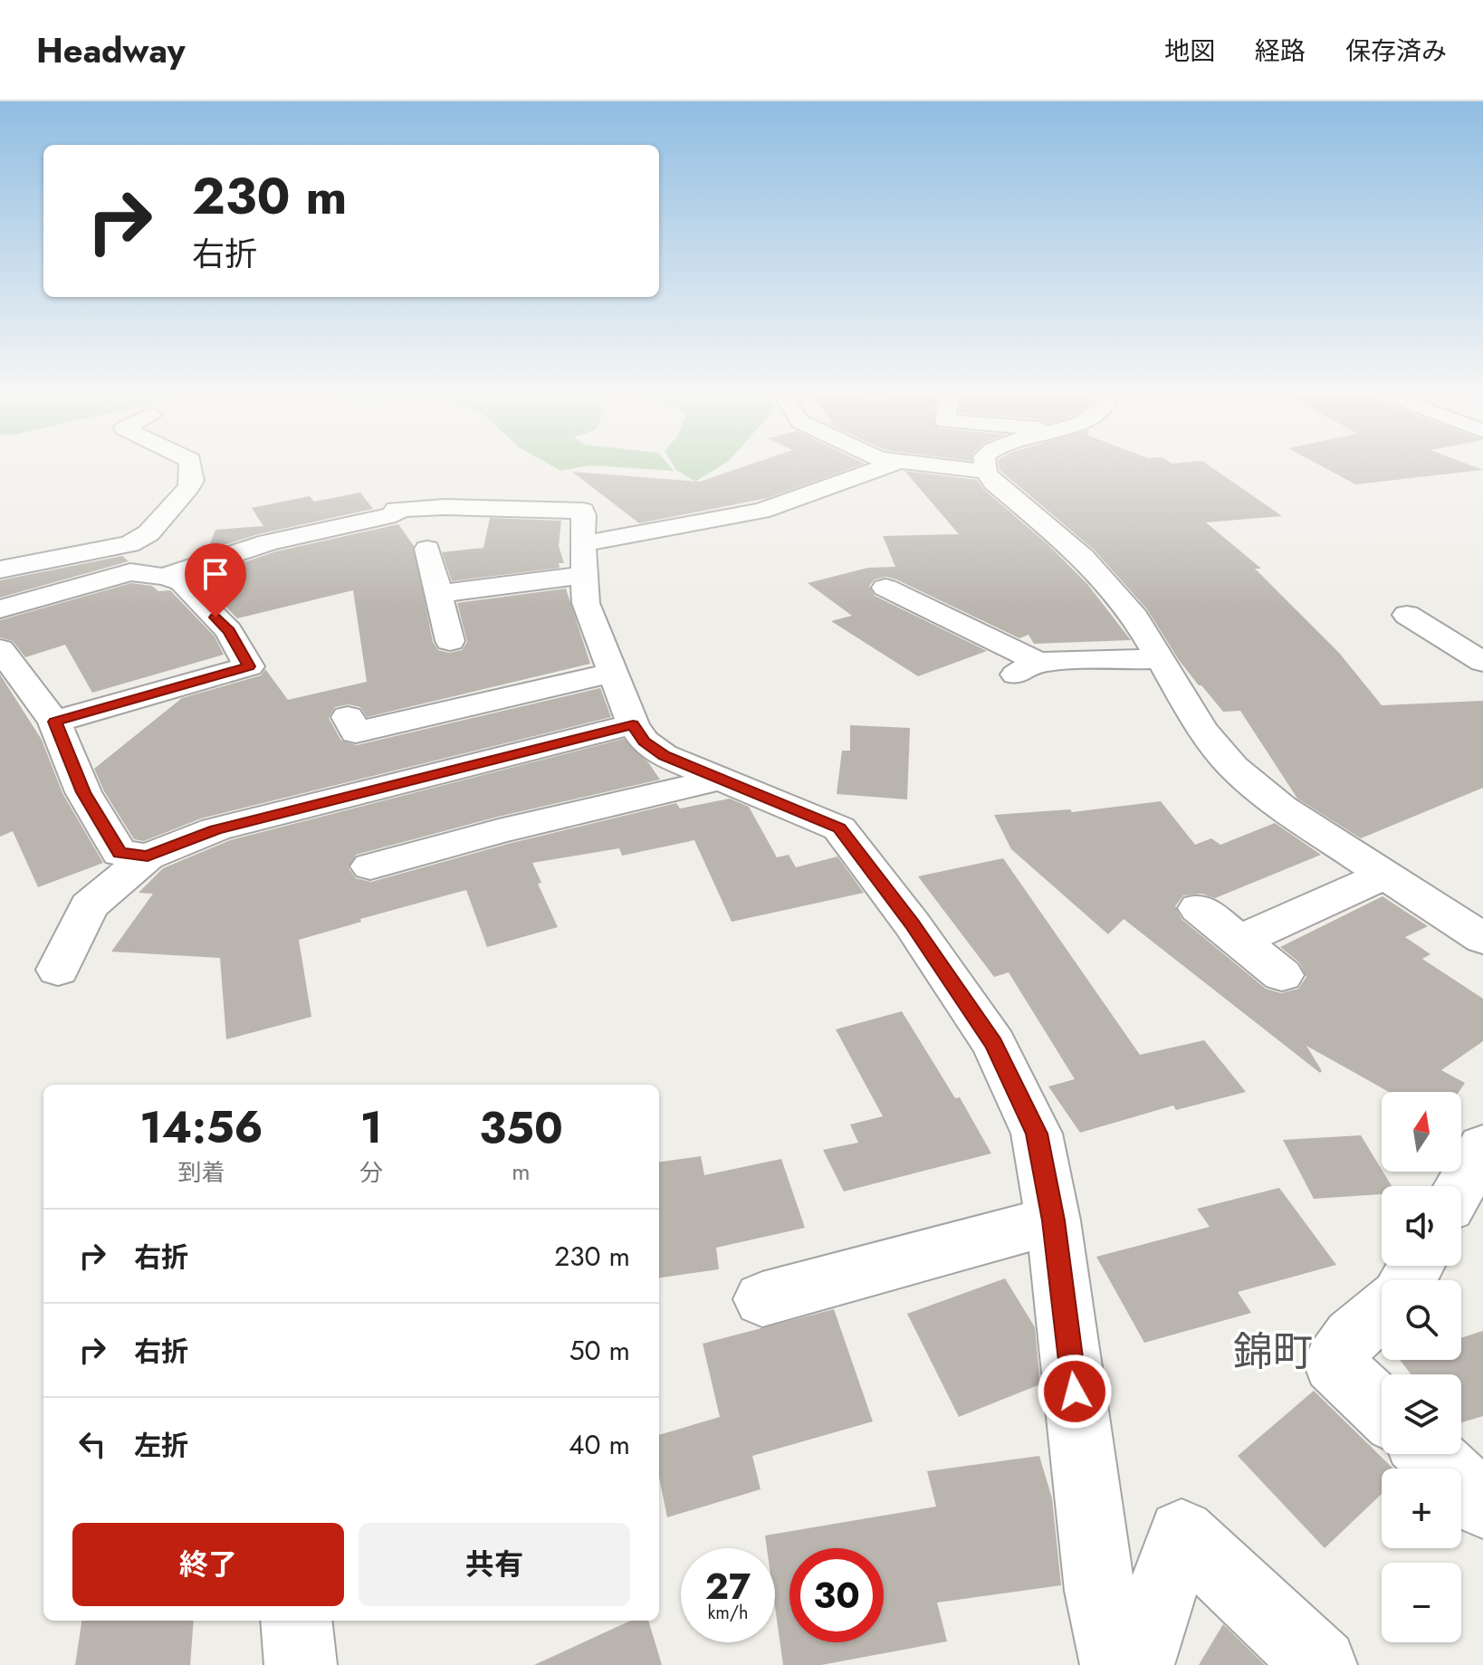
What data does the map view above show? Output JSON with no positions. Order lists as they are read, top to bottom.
{
  "districts": ["錦町"],
  "north": "top",
  "page": {
    "header": "Headway",
    "nav": ["地図", "経路", "保存済み"],
    "turn": ["230 m", "右折"],
    "eta": [
      "14:56",
      "到着",
      "1",
      "分",
      "350",
      "m"
    ],
    "map_buttons": ["+", "−"],
    "list": [
      {
        "name": "右折",
        "value": "230 m"
      },
      {
        "name": "右折",
        "value": "50 m"
      },
      {
        "name": "左折",
        "value": "40 m"
      }
    ],
    "buttons": ["終了", "共有"],
    "speed": "27 km/h",
    "limit": "30"
  }
}
